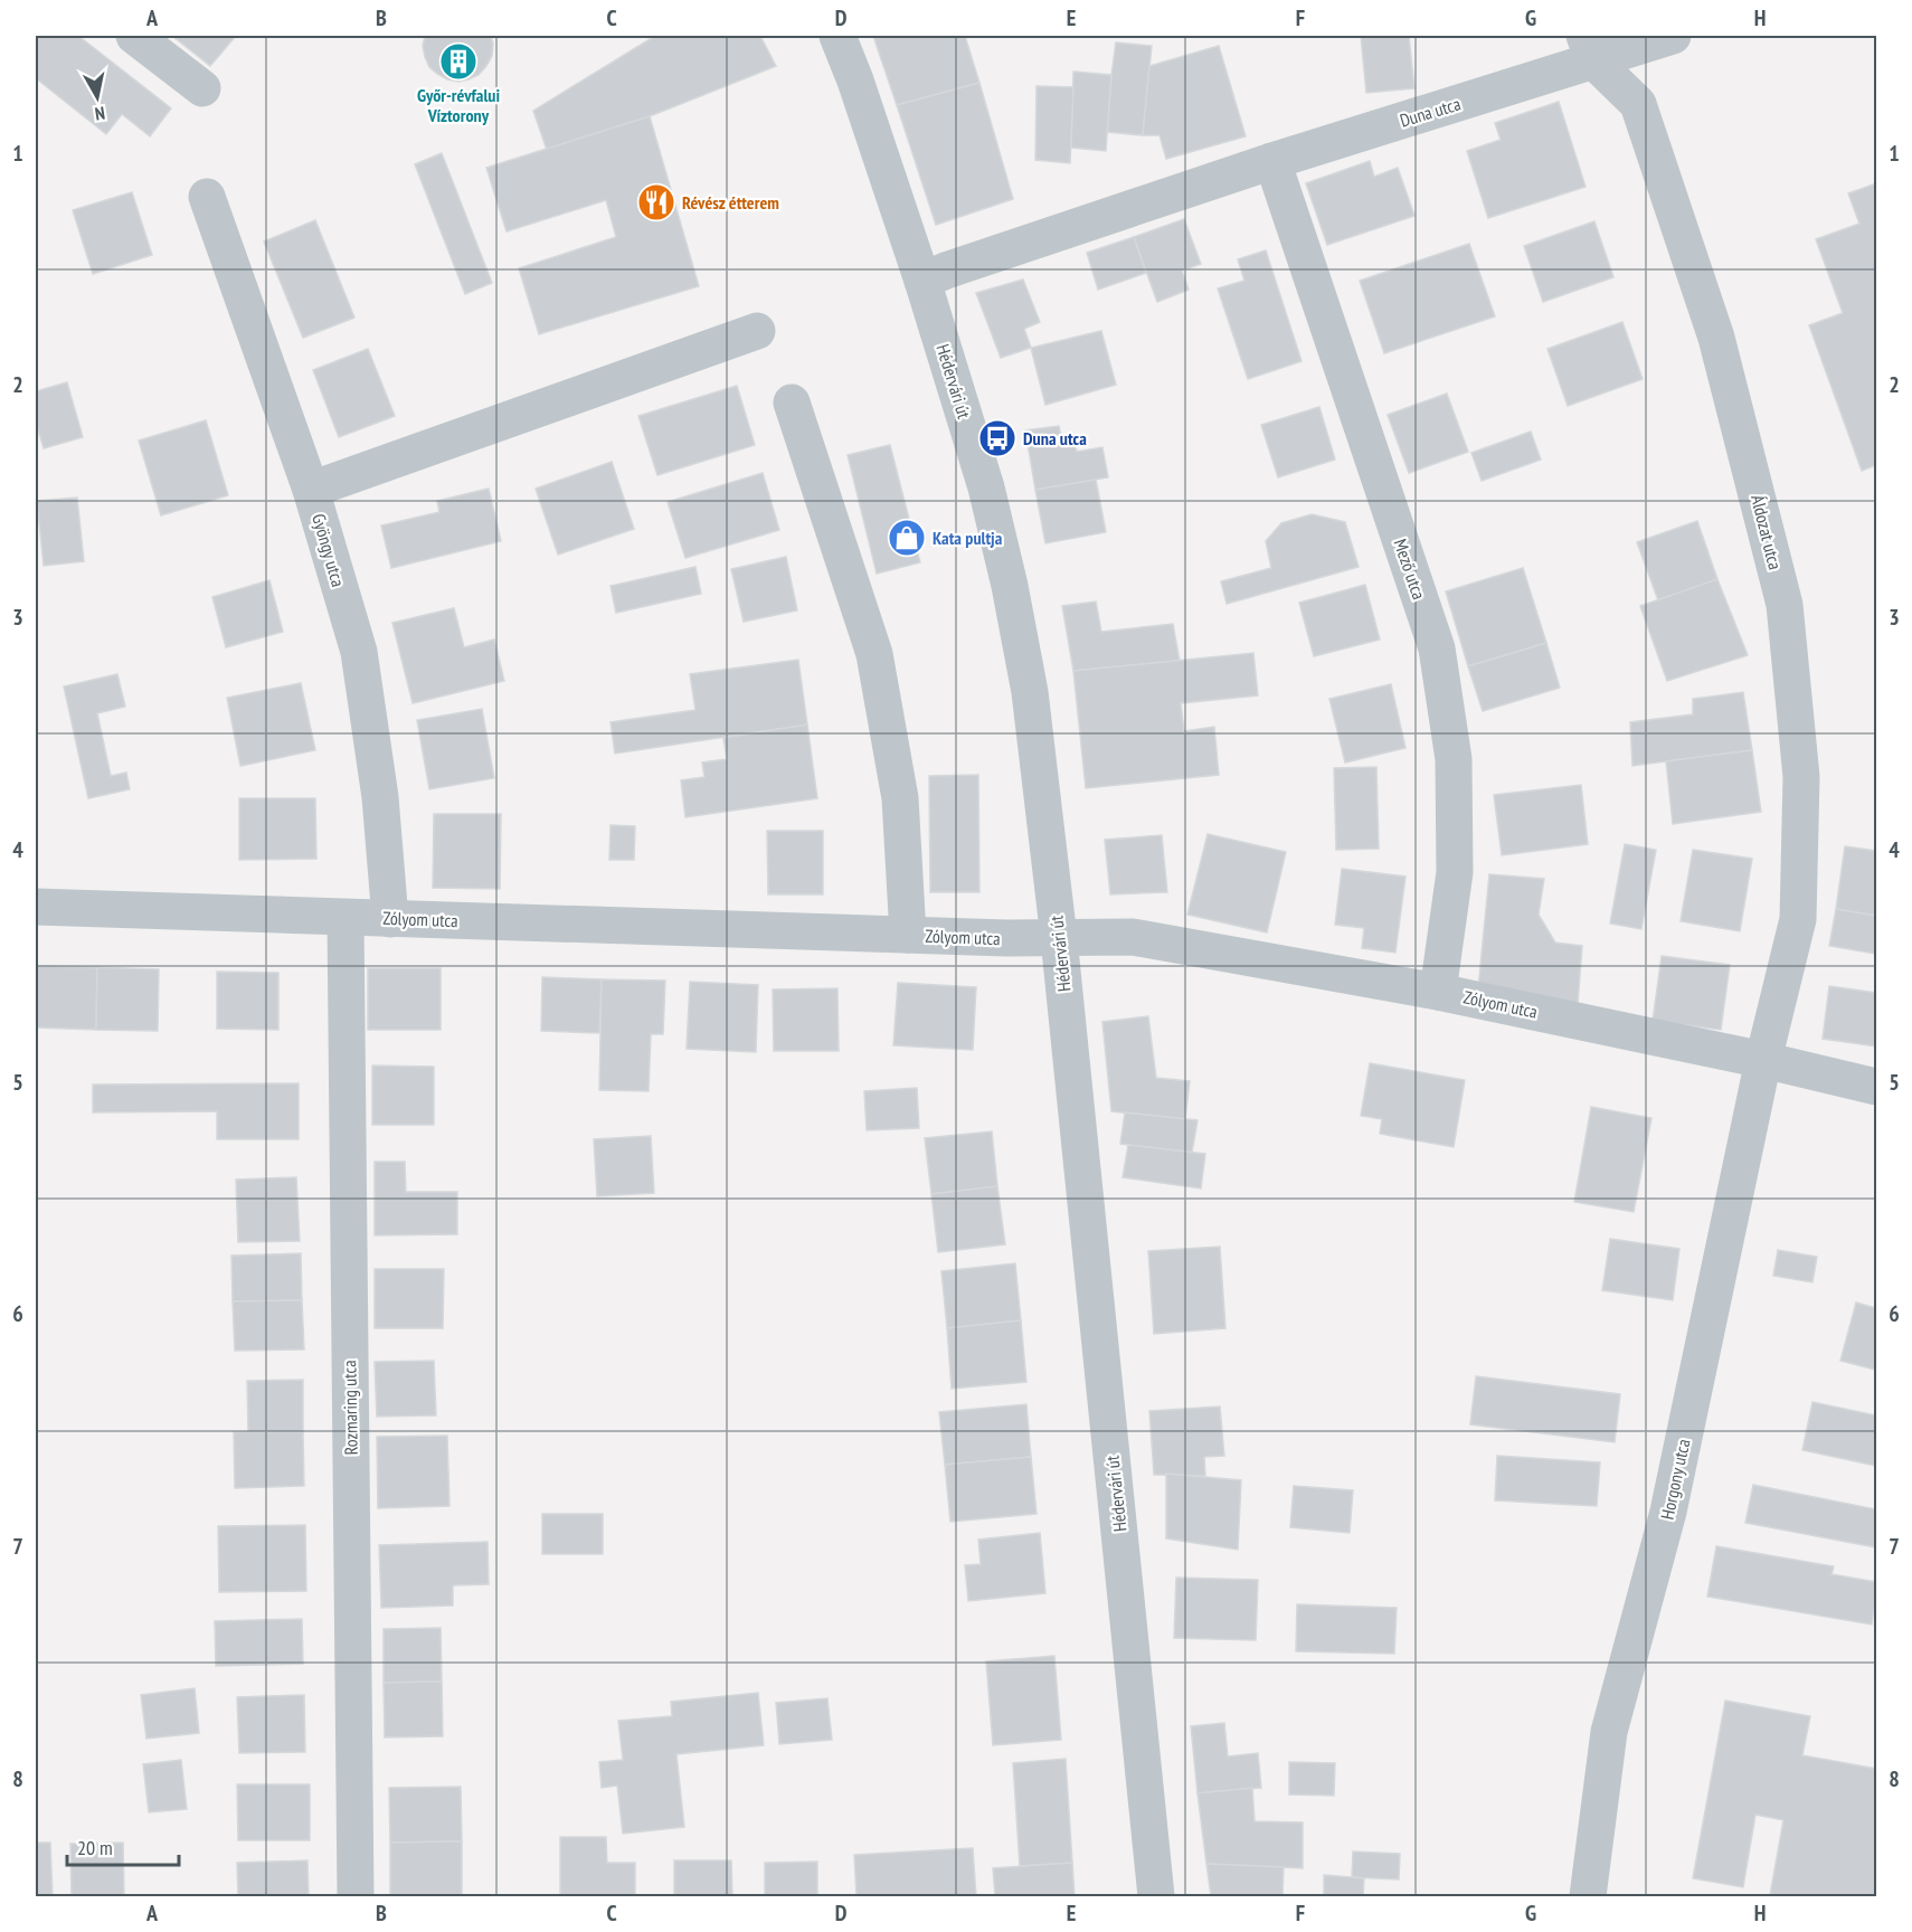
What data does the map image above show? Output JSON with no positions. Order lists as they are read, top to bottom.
{
  "streets": {
    "street": [
      "Duna utca",
      "Hédervári út",
      "Áldozat utca",
      "Gyöngy utca",
      "Mező utca",
      "Zólyom utca",
      "Rozmaring utca",
      "Horgony utca"
    ]
  },
  "crossings": [
    ["Duna utca", "Hédervári út"],
    ["Duna utca", "Áldozat utca"],
    ["Duna utca", "Mező utca"],
    ["Hédervári út", "Zólyom utca"],
    ["Áldozat utca", "Zólyom utca"],
    ["Áldozat utca", "Horgony utca"],
    ["Gyöngy utca", "Zólyom utca"],
    ["Mező utca", "Zólyom utca"],
    ["Zólyom utca", "Rozmaring utca"],
    ["Zólyom utca", "Horgony utca"]
  ],
  "places": {
    "building": ["Győr-révfalui Víztorony"],
    "restaurant": ["Révész étterem"],
    "bus stop": ["Duna utca"],
    "shop": ["Kata pultja"]
  },
  "scale_bar": "20 m",
  "north": "bottom",
  "grid": {
    "columns": [
      "A",
      "B",
      "C",
      "D",
      "E",
      "F",
      "G",
      "H"
    ],
    "rows": [
      "1",
      "2",
      "3",
      "4",
      "5",
      "6",
      "7",
      "8"
    ]
  }
}
